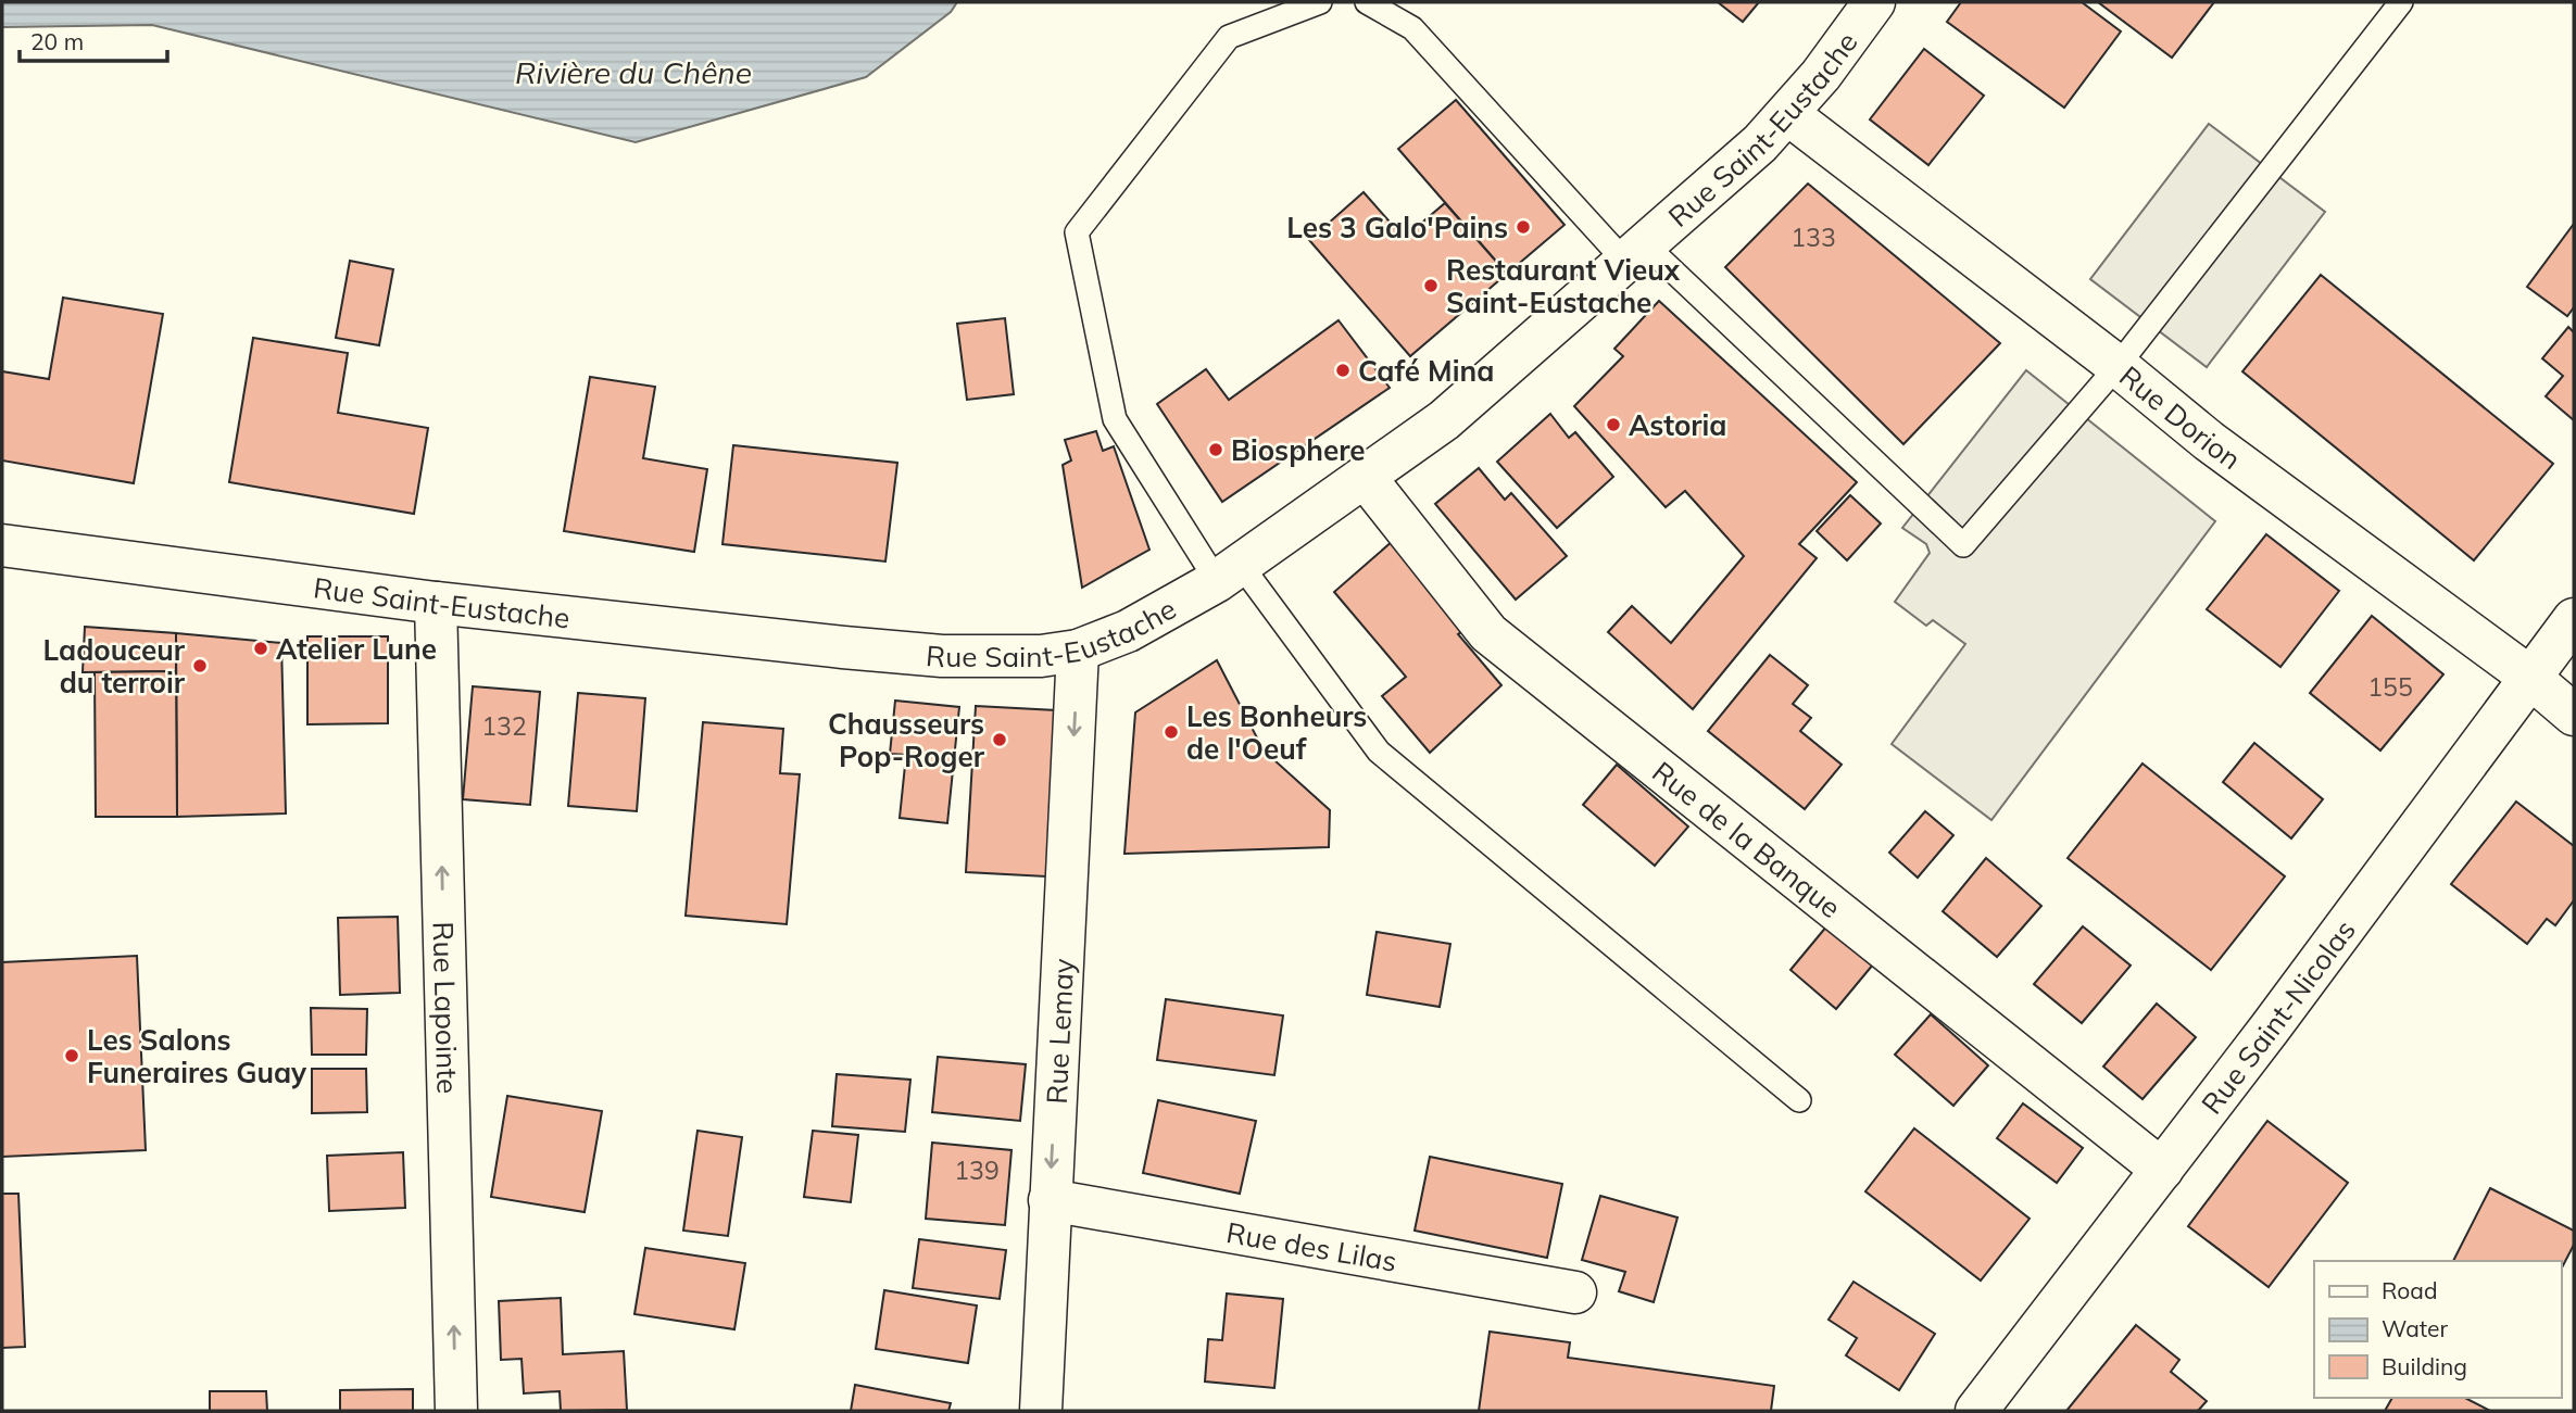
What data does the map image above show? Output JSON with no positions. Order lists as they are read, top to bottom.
{
  "streets": {
    "street": [
      "Rue Saint-Eustache",
      "Rue Dorion",
      "Rue de la Banque",
      "Rue Lapointe",
      "Rue Saint-Nicolas",
      "Rue Lemay",
      "Rue des Lilas"
    ]
  },
  "crossings": [
    ["Rue Saint-Eustache", "Rue Dorion"],
    ["Rue Saint-Eustache", "Rue de la Banque"],
    ["Rue Saint-Eustache", "Rue Lapointe"],
    ["Rue Saint-Eustache", "Rue Lemay"],
    ["Rue Dorion", "Rue Saint-Nicolas"],
    ["Rue de la Banque", "Rue Saint-Nicolas"],
    ["Rue Lemay", "Rue des Lilas"]
  ],
  "one_way": ["Rue Lapointe", "Rue Lemay"],
  "water": ["Rivière du Chêne"],
  "places": [
    "Les 3 Galo'Pains",
    "Restaurant Vieux Saint-Eustache",
    "Café Mina",
    "Astoria",
    "Biosphere",
    "Atelier Lune",
    "Ladouceur du terroir",
    "Les Bonheurs de l'Oeuf",
    "Chausseurs Pop-Roger",
    "Les Salons Funeraires Guay"
  ],
  "house_numbers": [
    "133",
    "155",
    "132",
    "139"
  ],
  "legend": ["Road", "Water", "Building"],
  "scale_bar": "20 m"
}
